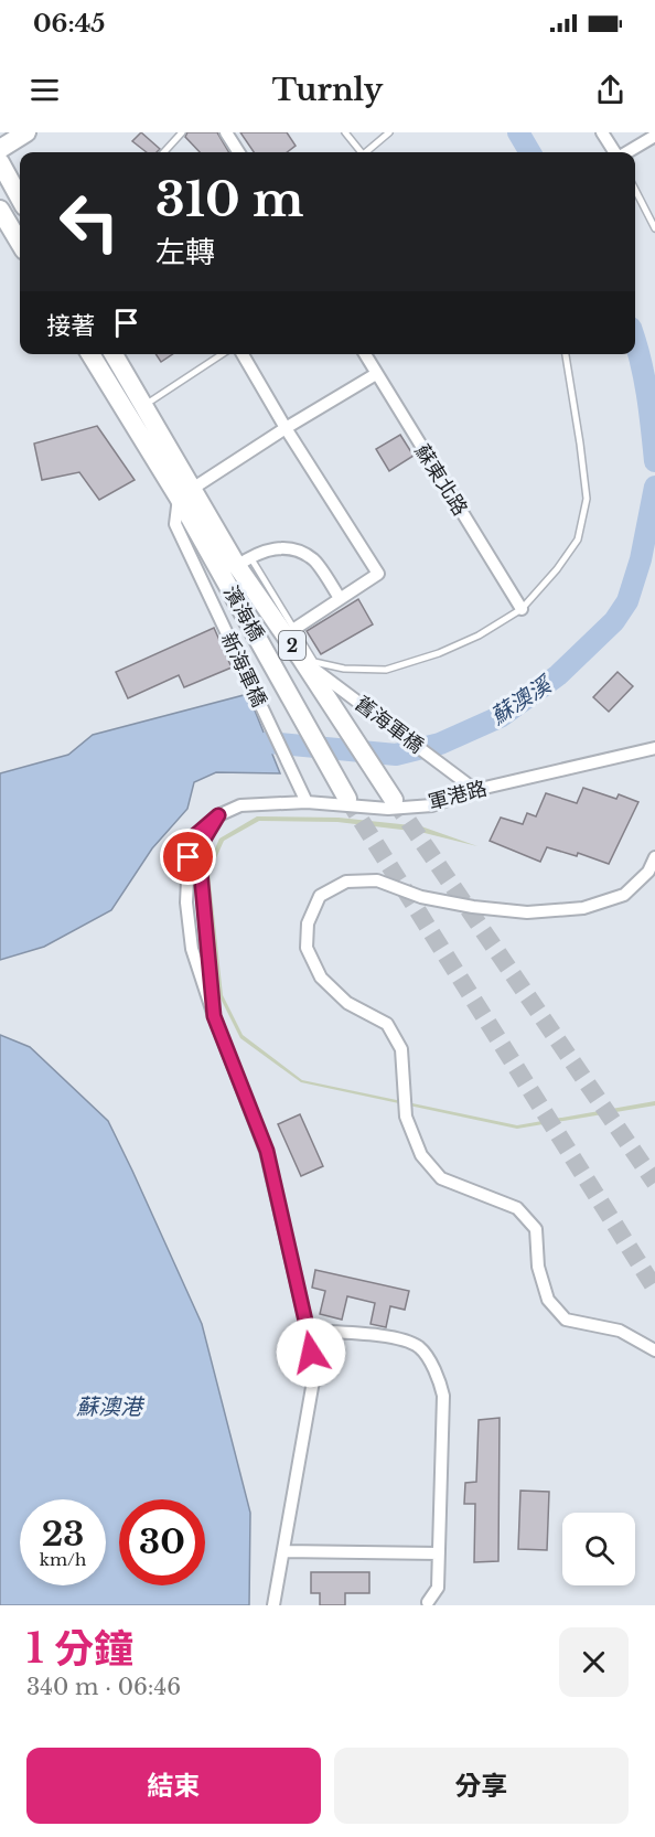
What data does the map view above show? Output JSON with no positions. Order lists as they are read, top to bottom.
{
  "streets": {
    "main road": ["濱海橋", "2"],
    "street": [
      "蘇東北路",
      "新海軍橋",
      "舊海軍橋",
      "軍港路"
    ]
  },
  "crossings": [
    ["濱海橋", "2"],
    ["濱海橋", "新海軍橋"],
    ["2", "新海軍橋"],
    ["2", "舊海軍橋"],
    ["新海軍橋", "軍港路"],
    ["舊海軍橋", "軍港路"]
  ],
  "water": ["蘇澳溪", "蘇澳港"],
  "page": {
    "status": "06:45",
    "header": "Turnly",
    "turn": ["310 m", "左轉"],
    "then": "接著",
    "speed": "23 km/h",
    "limit": "30",
    "heading": ["1 分鐘", "340 m · 06:46"],
    "buttons": ["結束", "分享"]
  }
}
